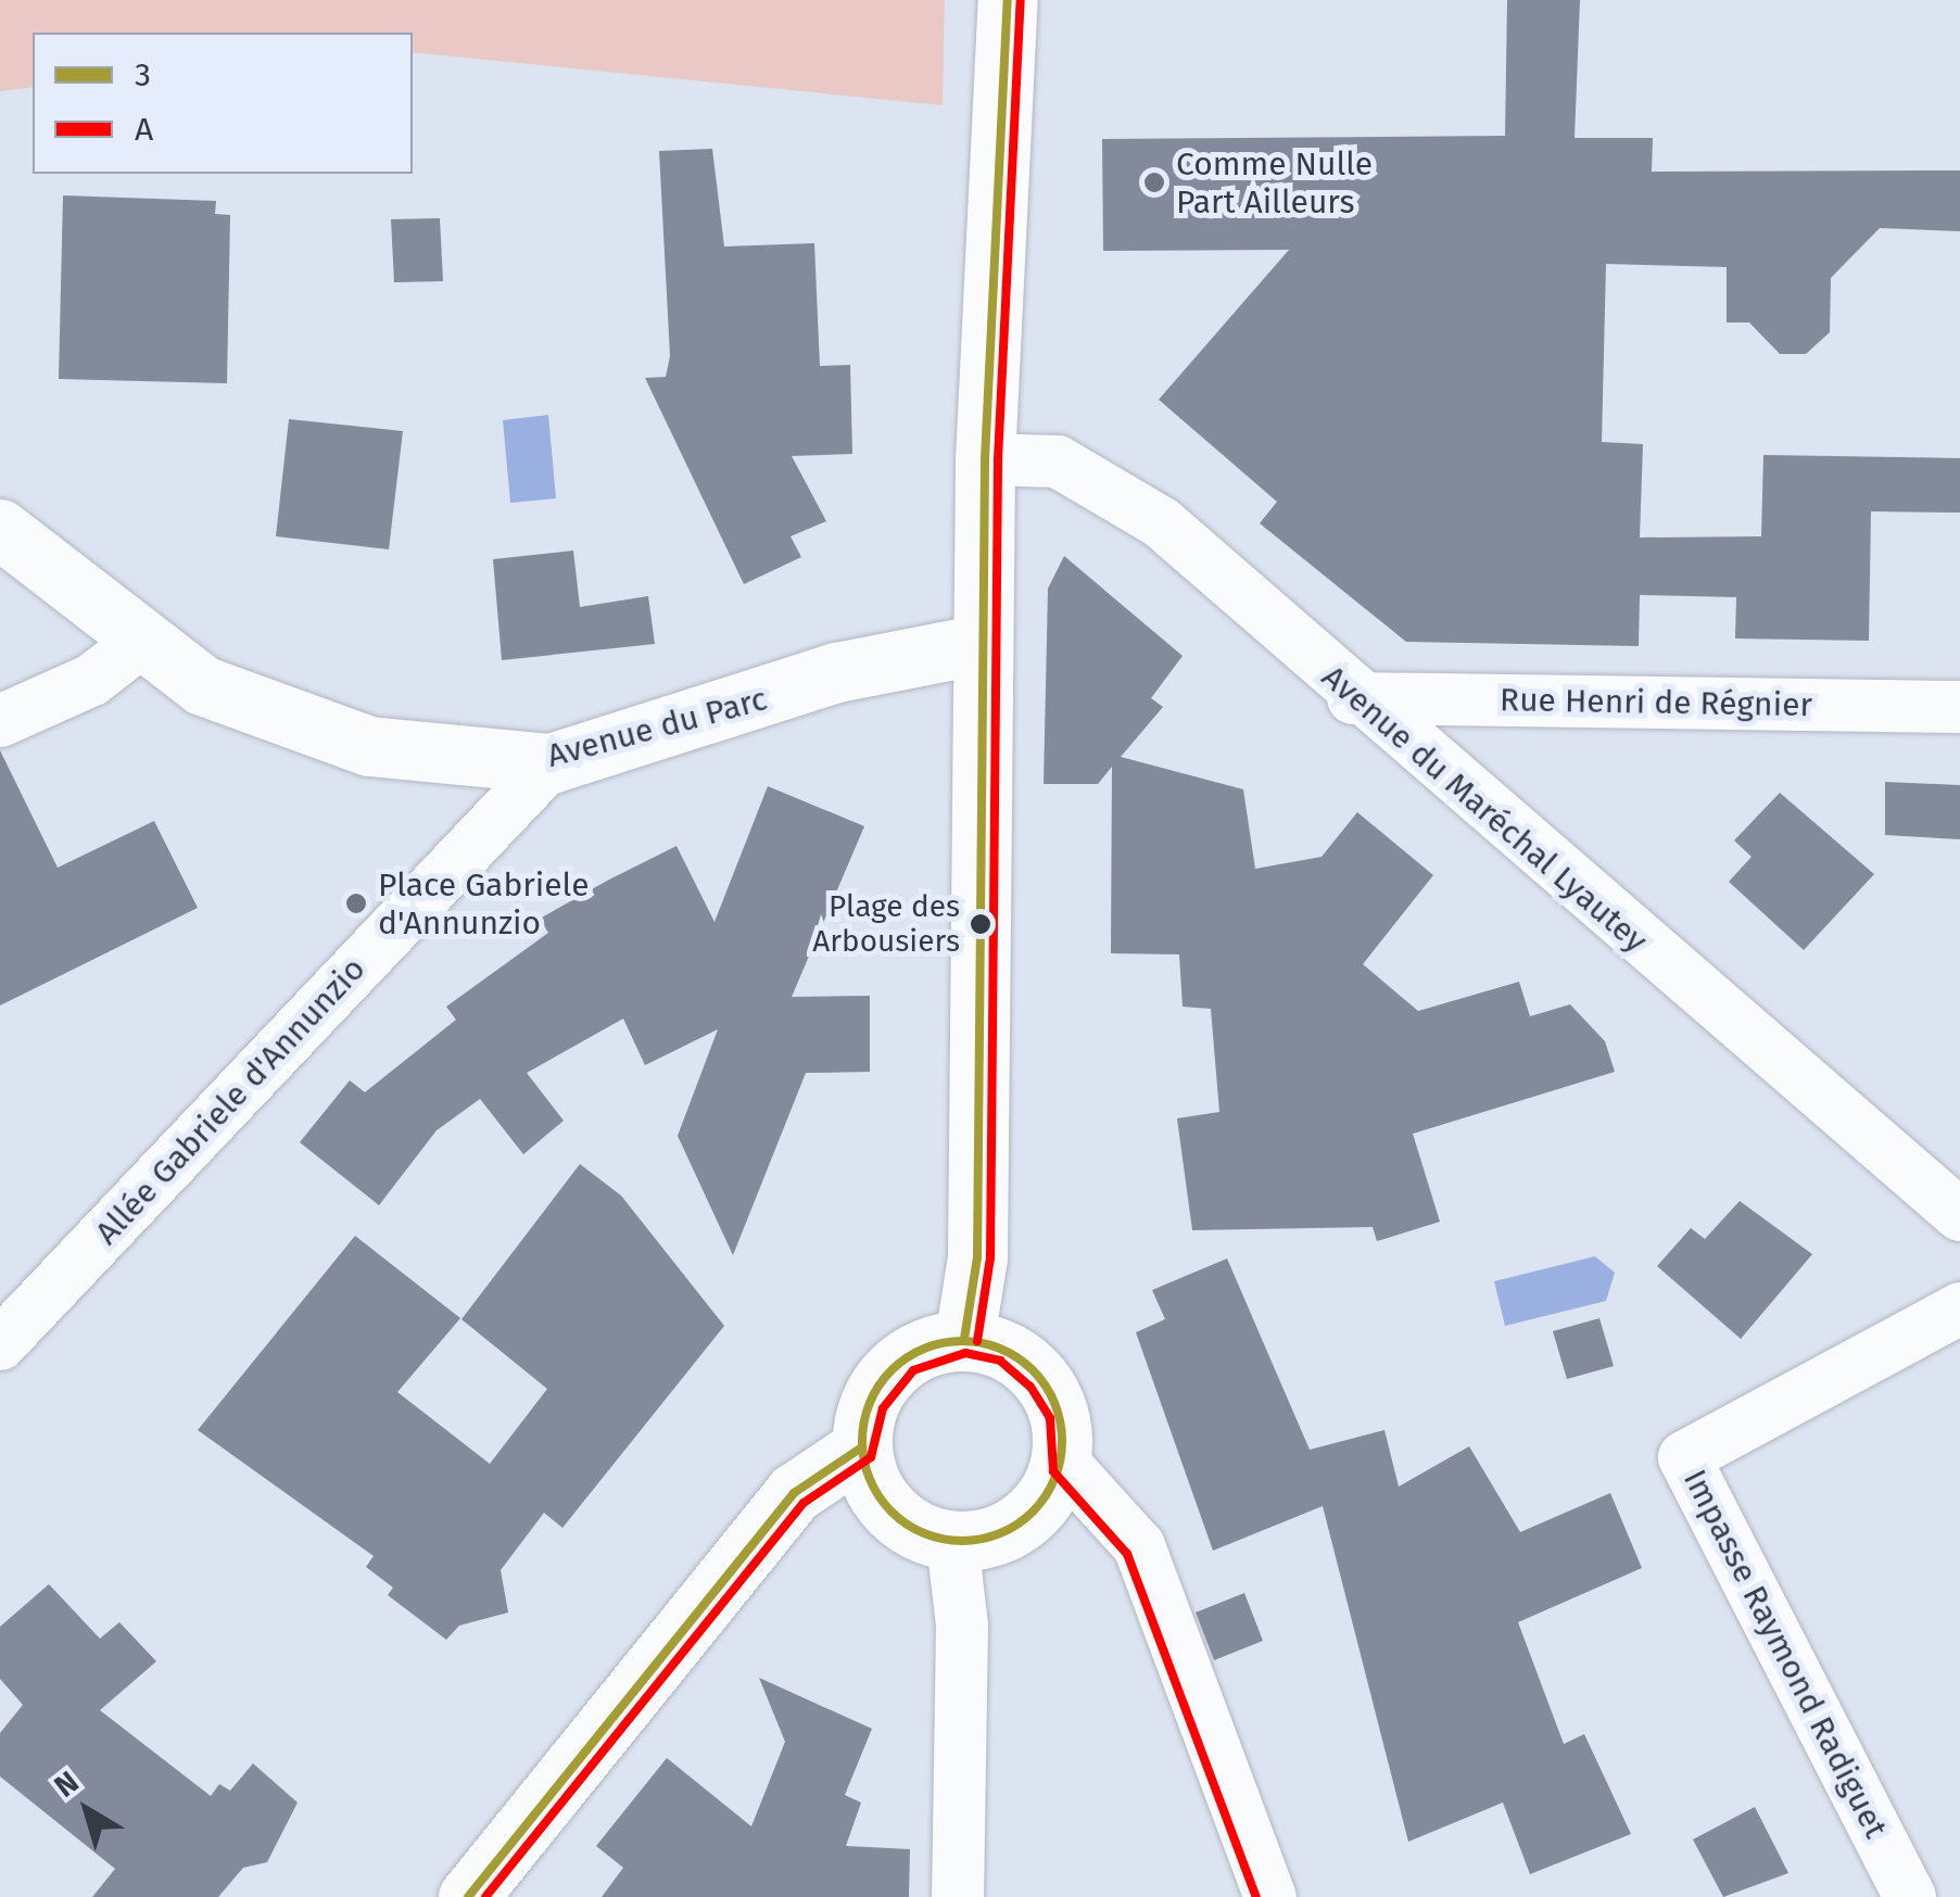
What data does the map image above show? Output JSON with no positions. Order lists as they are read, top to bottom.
{
  "streets": {
    "main road": ["Avenue du Parc"],
    "street": [
      "Rue Henri de Régnier",
      "Avenue du Maréchal Lyautey",
      "Allée Gabriele d'Annunzio",
      "Impasse Raymond Radiguet"
    ]
  },
  "crossings": [
    ["Rue Henri de Régnier", "Avenue du Maréchal Lyautey"],
    ["Avenue du Parc", "Allée Gabriele d'Annunzio"]
  ],
  "places": ["Comme Nulle Part Ailleurs", "Place Gabriele d'Annunzio", "Plage des Arbousiers"],
  "lines": ["transit line 3", "transit line A"],
  "legend": ["3", "A"],
  "north": "top left"
}
